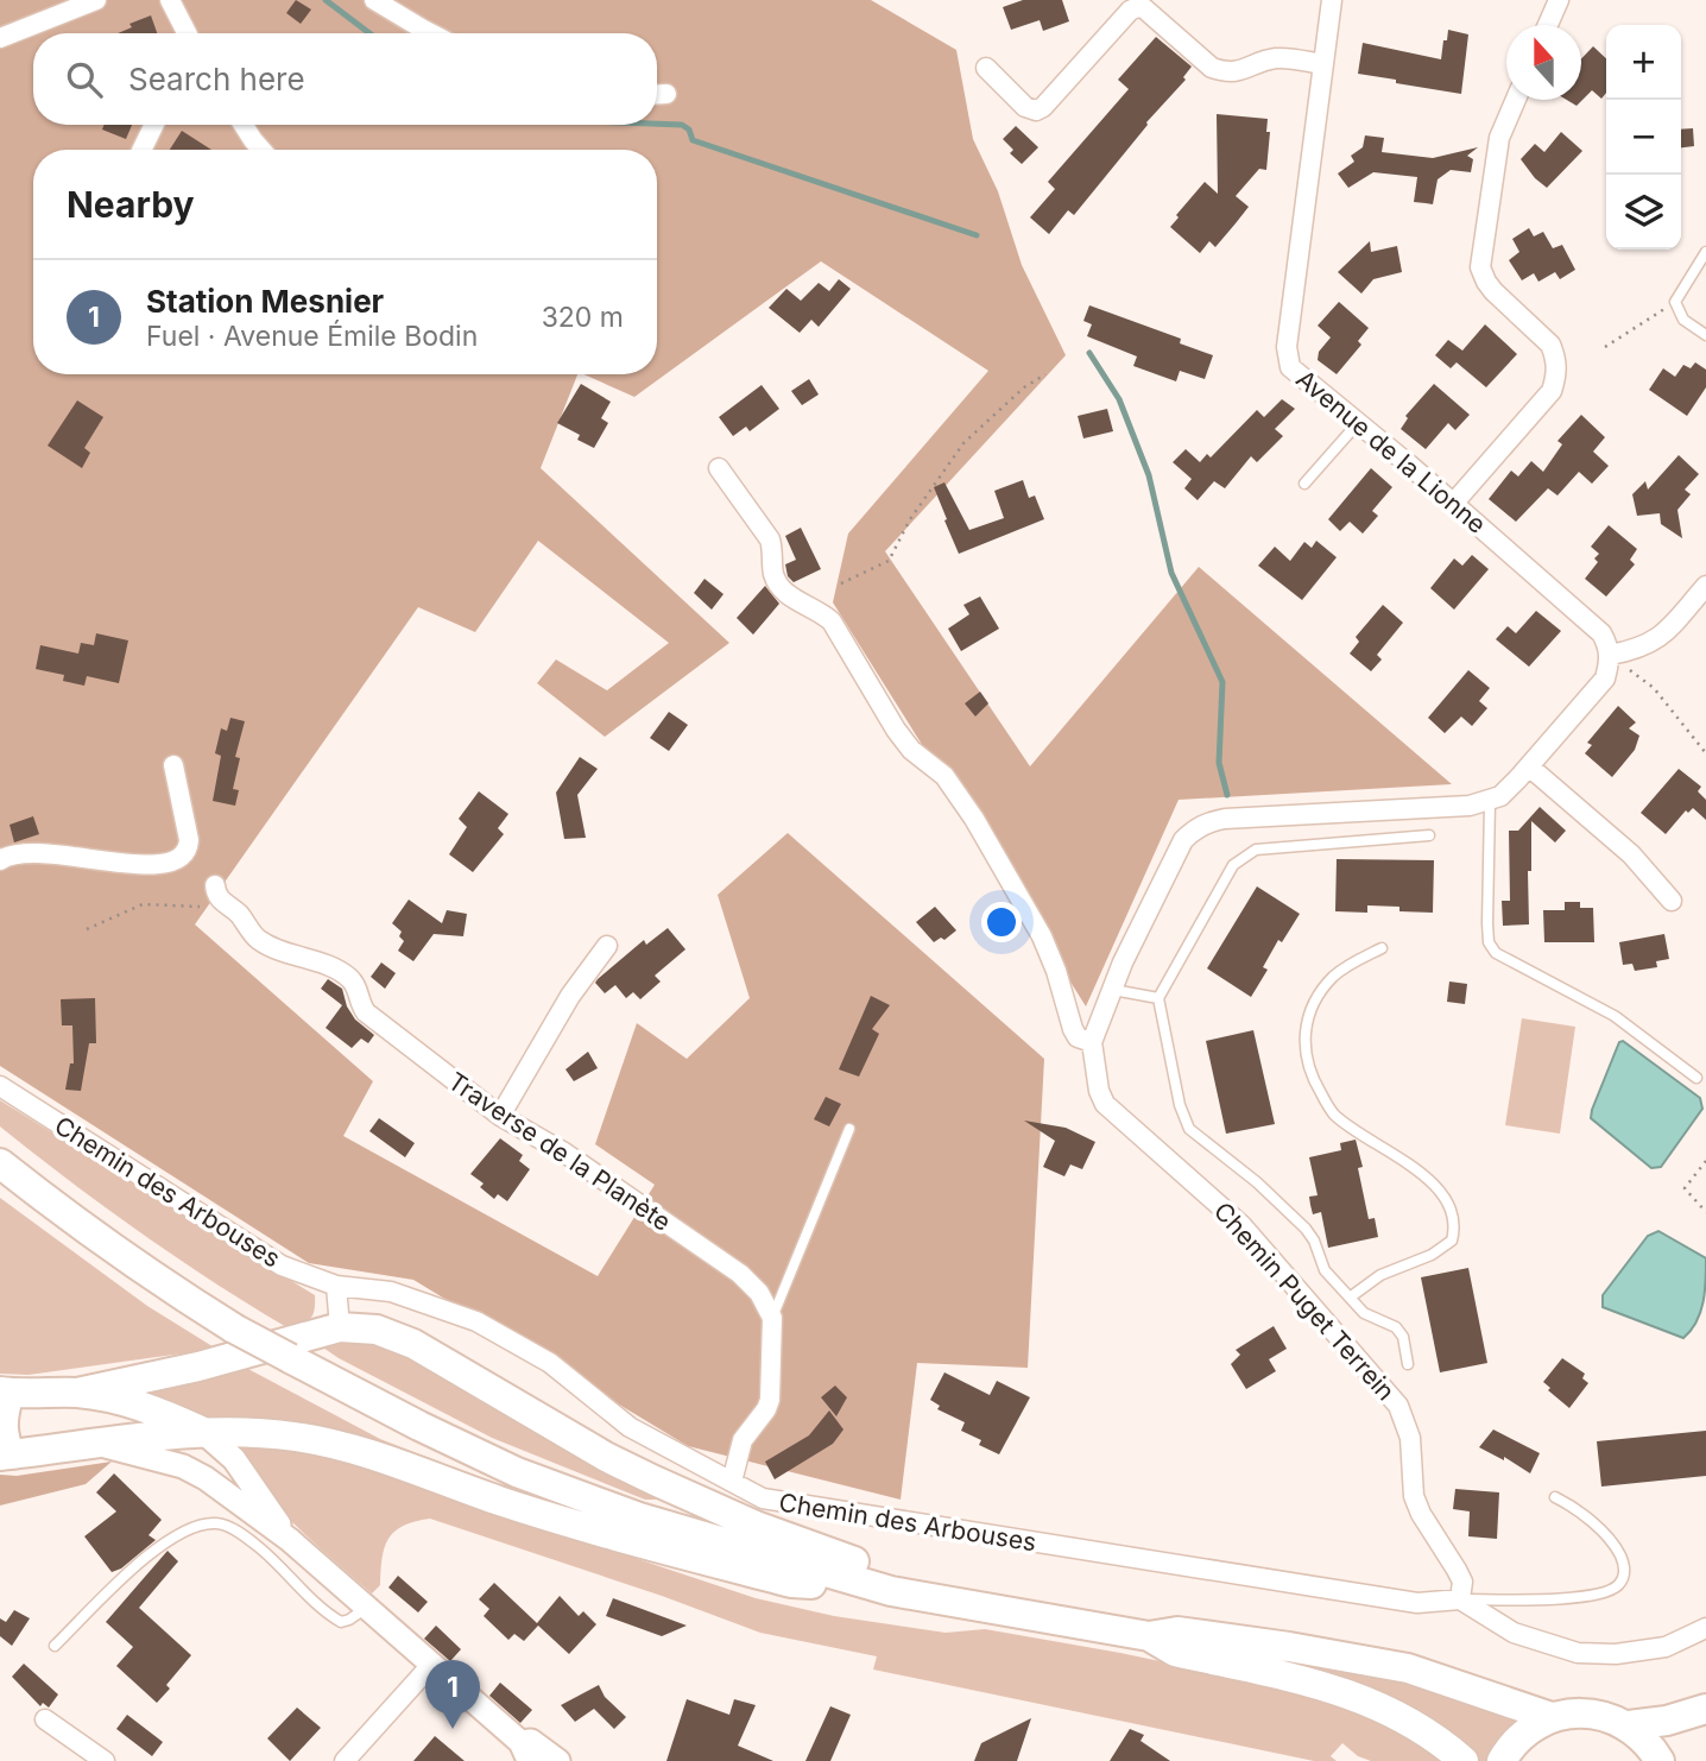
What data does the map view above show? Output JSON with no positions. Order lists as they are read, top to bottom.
{
  "streets": {
    "street": [
      "Avenue de la Lionne",
      "Traverse de la Planète",
      "Chemin des Arbouses",
      "Chemin Puget Terrein"
    ]
  },
  "crossings": [
    ["Chemin des Arbouses", "Chemin Puget Terrein"]
  ],
  "north": "top",
  "page": {
    "map_buttons": ["+", "−"],
    "search": "Search here",
    "heading": "Nearby",
    "list": [
      {
        "mark": "1",
        "name": "Station Mesnier",
        "note": "Fuel · Avenue Émile Bodin",
        "value": "320 m"
      }
    ],
    "pins": "1"
  }
}
